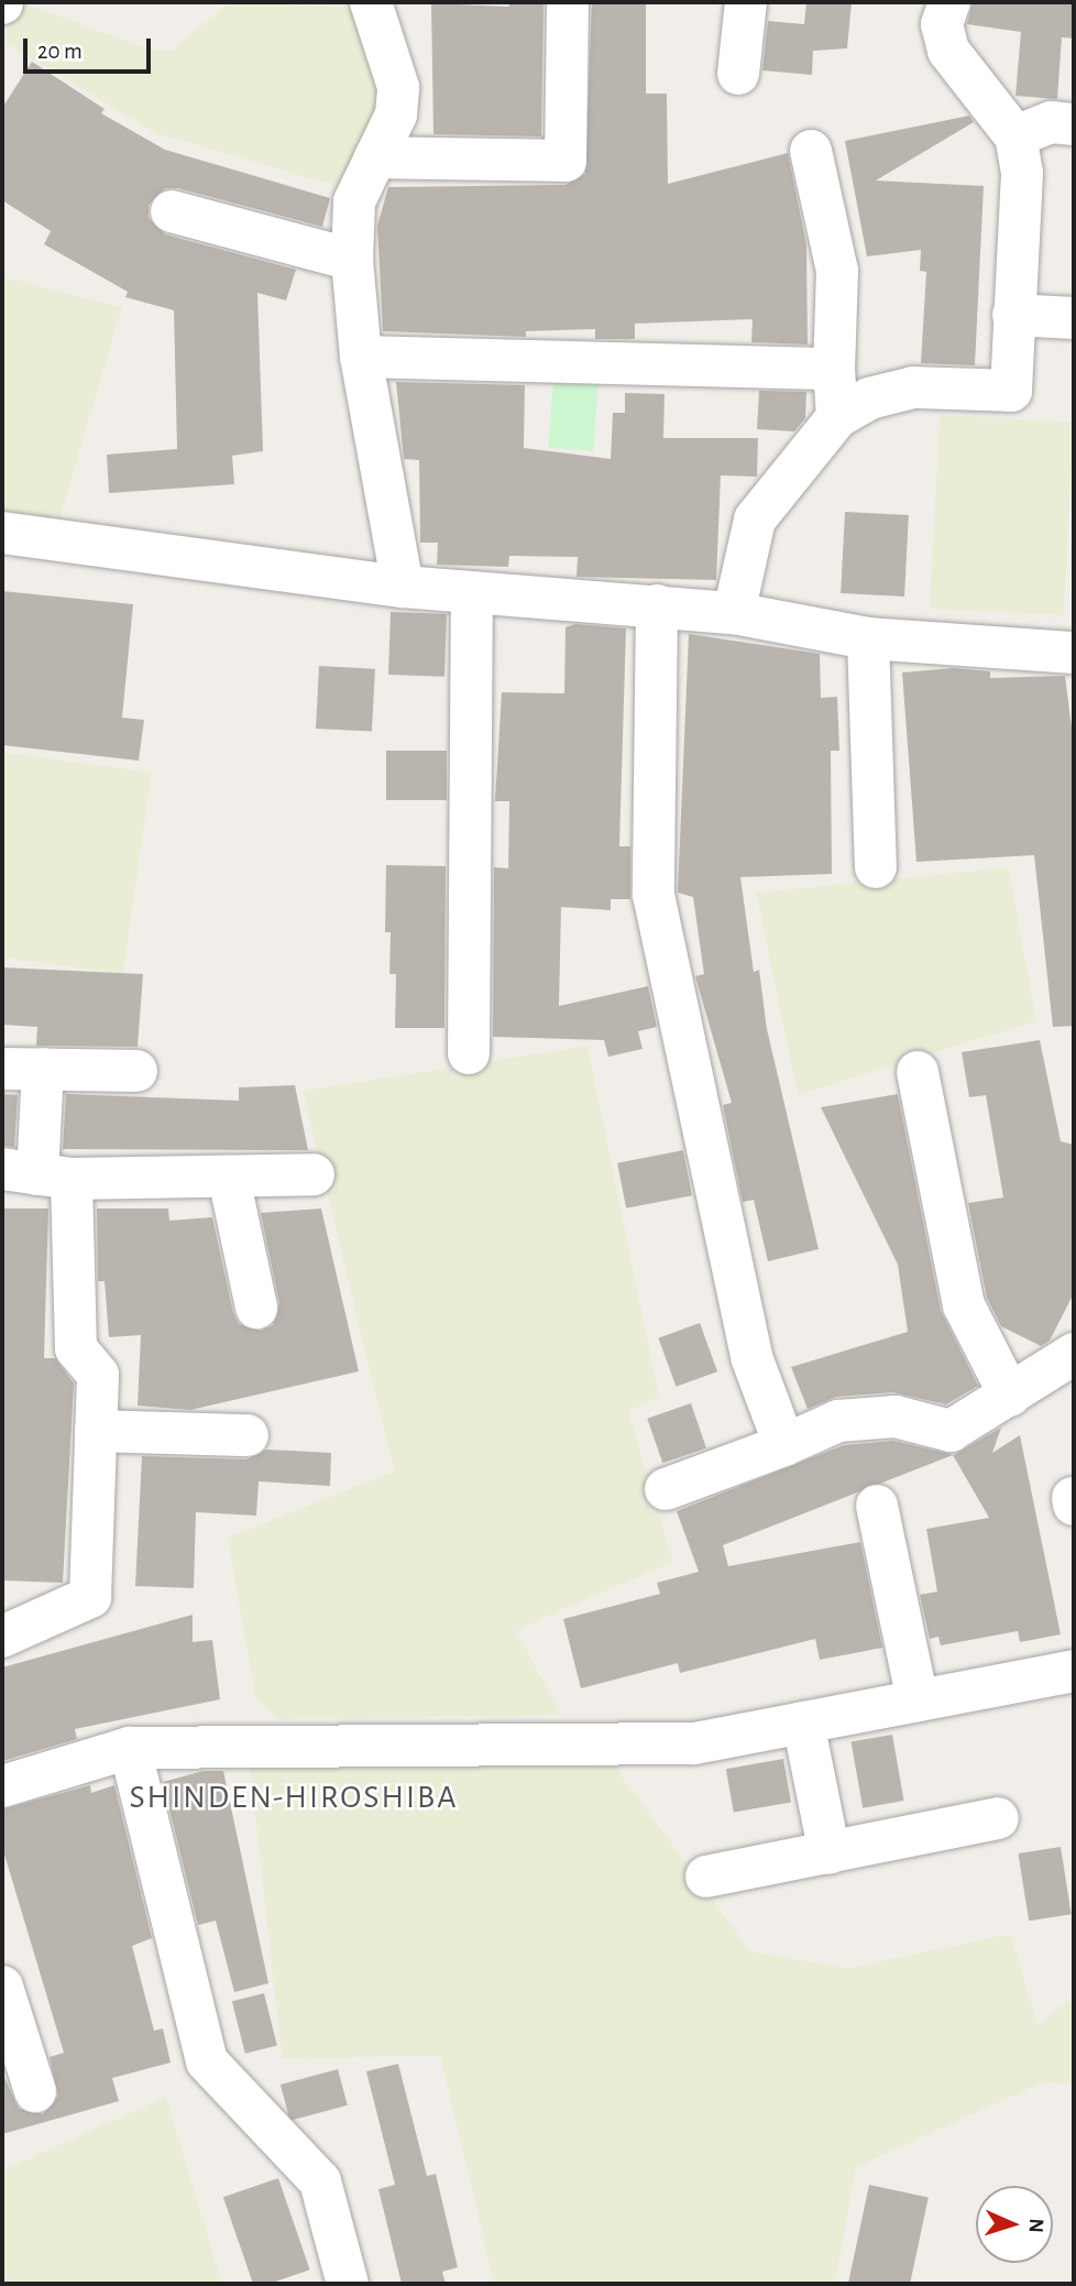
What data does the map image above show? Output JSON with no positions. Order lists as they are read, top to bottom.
{
  "districts": ["SHINDEN-HIROSHIBA"],
  "scale_bar": "20 m",
  "north": "right"
}
